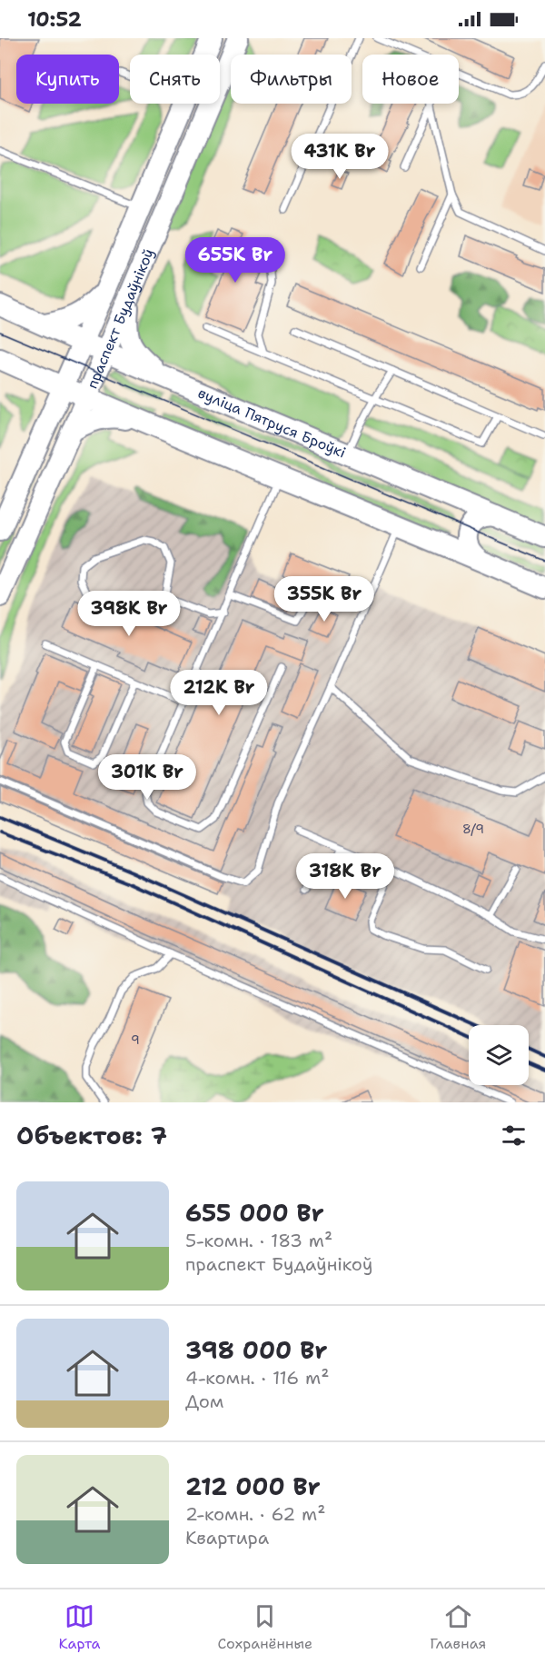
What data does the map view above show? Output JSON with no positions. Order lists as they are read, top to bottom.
{
  "streets": {
    "main road": ["праспект Будаўнікоў", "вуліца Пятруся Броўкі"]
  },
  "crossings": [
    ["праспект Будаўнікоў", "вуліца Пятруся Броўкі"]
  ],
  "house_numbers": ["8/9", "9"],
  "page": {
    "status": "10:52",
    "chip": [
      "Купить",
      "Снять",
      "Фильтры",
      "Новое"
    ],
    "price": [
      "431K Br",
      "655K Br",
      "355K Br",
      "398K Br",
      "212K Br",
      "301K Br",
      "318K Br"
    ],
    "heading": "Объектов: 7",
    "list": [
      {
        "name": "655 000 Br",
        "note": "5-комн. · 183 m² · праспект Будаўнікоў"
      },
      {
        "name": "398 000 Br",
        "note": "4-комн. · 116 m² · Дом"
      },
      {
        "name": "212 000 Br",
        "note": "2-комн. · 62 m² · Квартира"
      }
    ],
    "tabs": ["Карта", "Сохранённые", "Главная"]
  }
}
